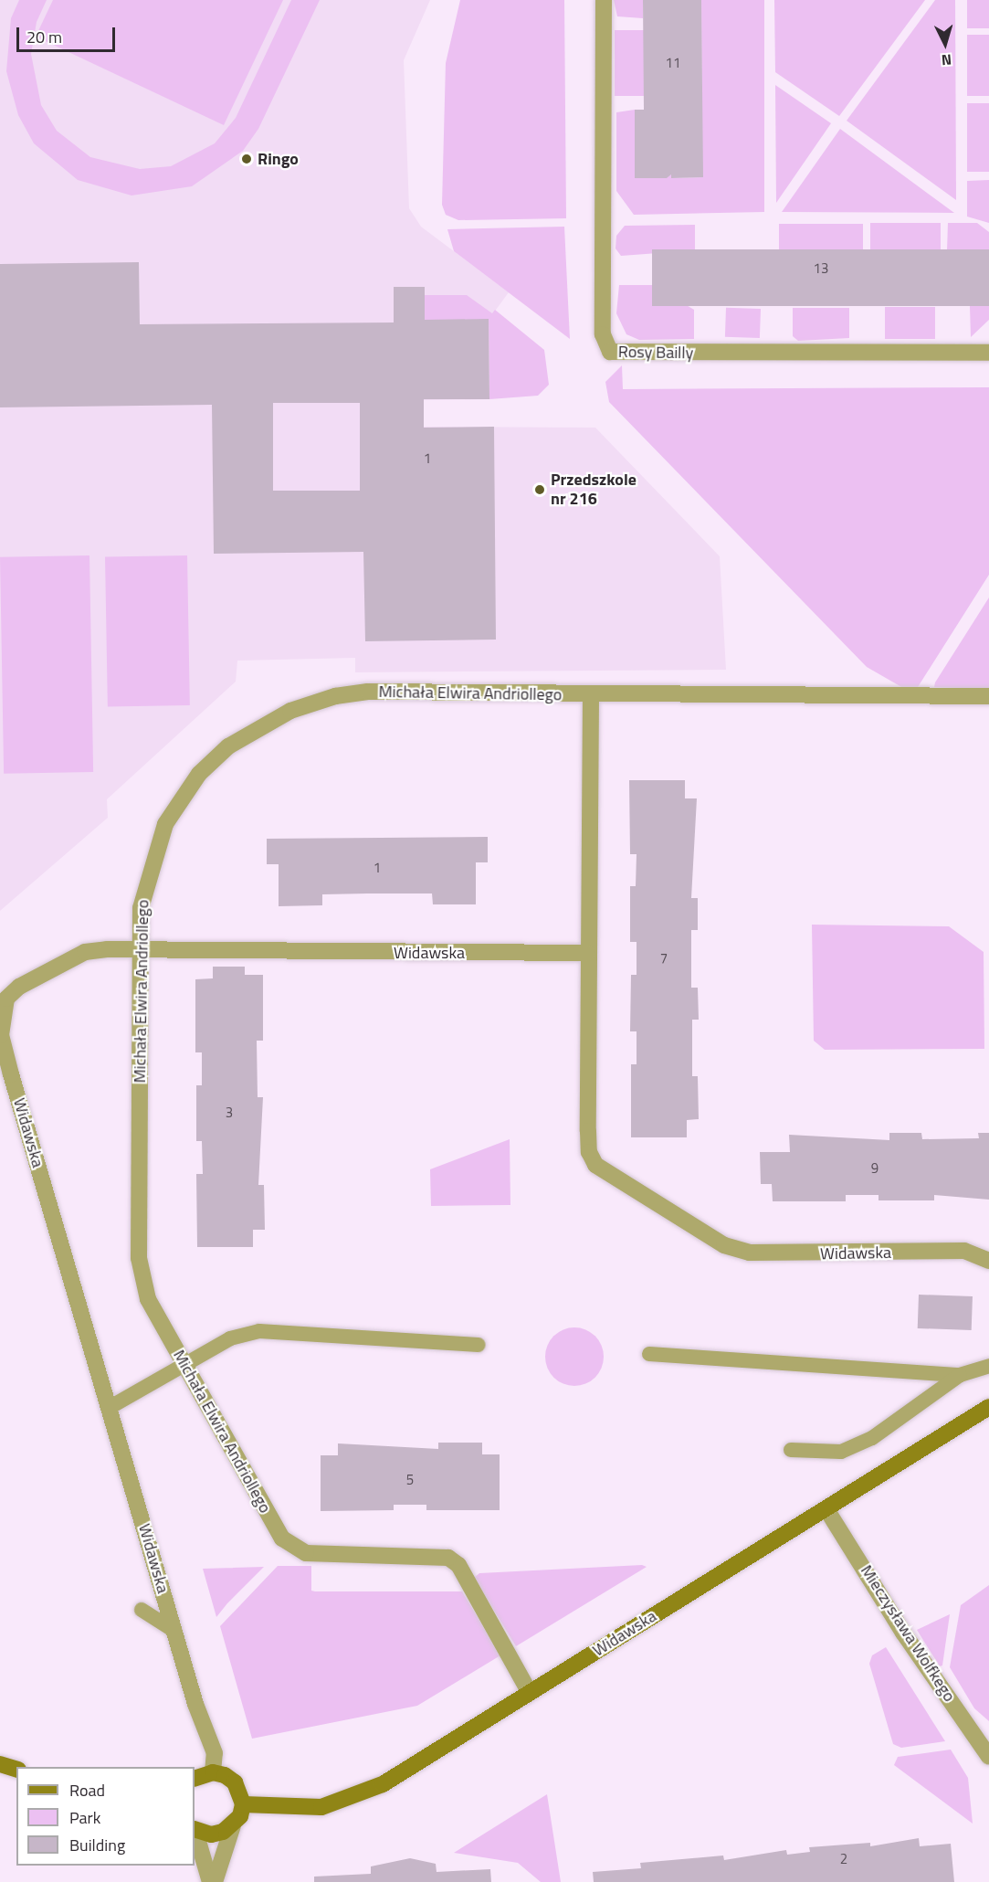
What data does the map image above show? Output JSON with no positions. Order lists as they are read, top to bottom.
{
  "streets": {
    "street": [
      "Rosy Bailly",
      "Michała Elwira Andriollego",
      "Widawska",
      "Mieczysława Wolfkego"
    ]
  },
  "crossings": [
    ["Michała Elwira Andriollego", "Widawska"],
    ["Widawska", "Mieczysława Wolfkego"]
  ],
  "places": ["Ringo", "Przedszkole nr 216"],
  "house_numbers": [
    "11",
    "13",
    "1",
    "1",
    "7",
    "3",
    "9",
    "5",
    "2"
  ],
  "legend": ["Road", "Park", "Building"],
  "scale_bar": "20 m",
  "north": "bottom"
}
